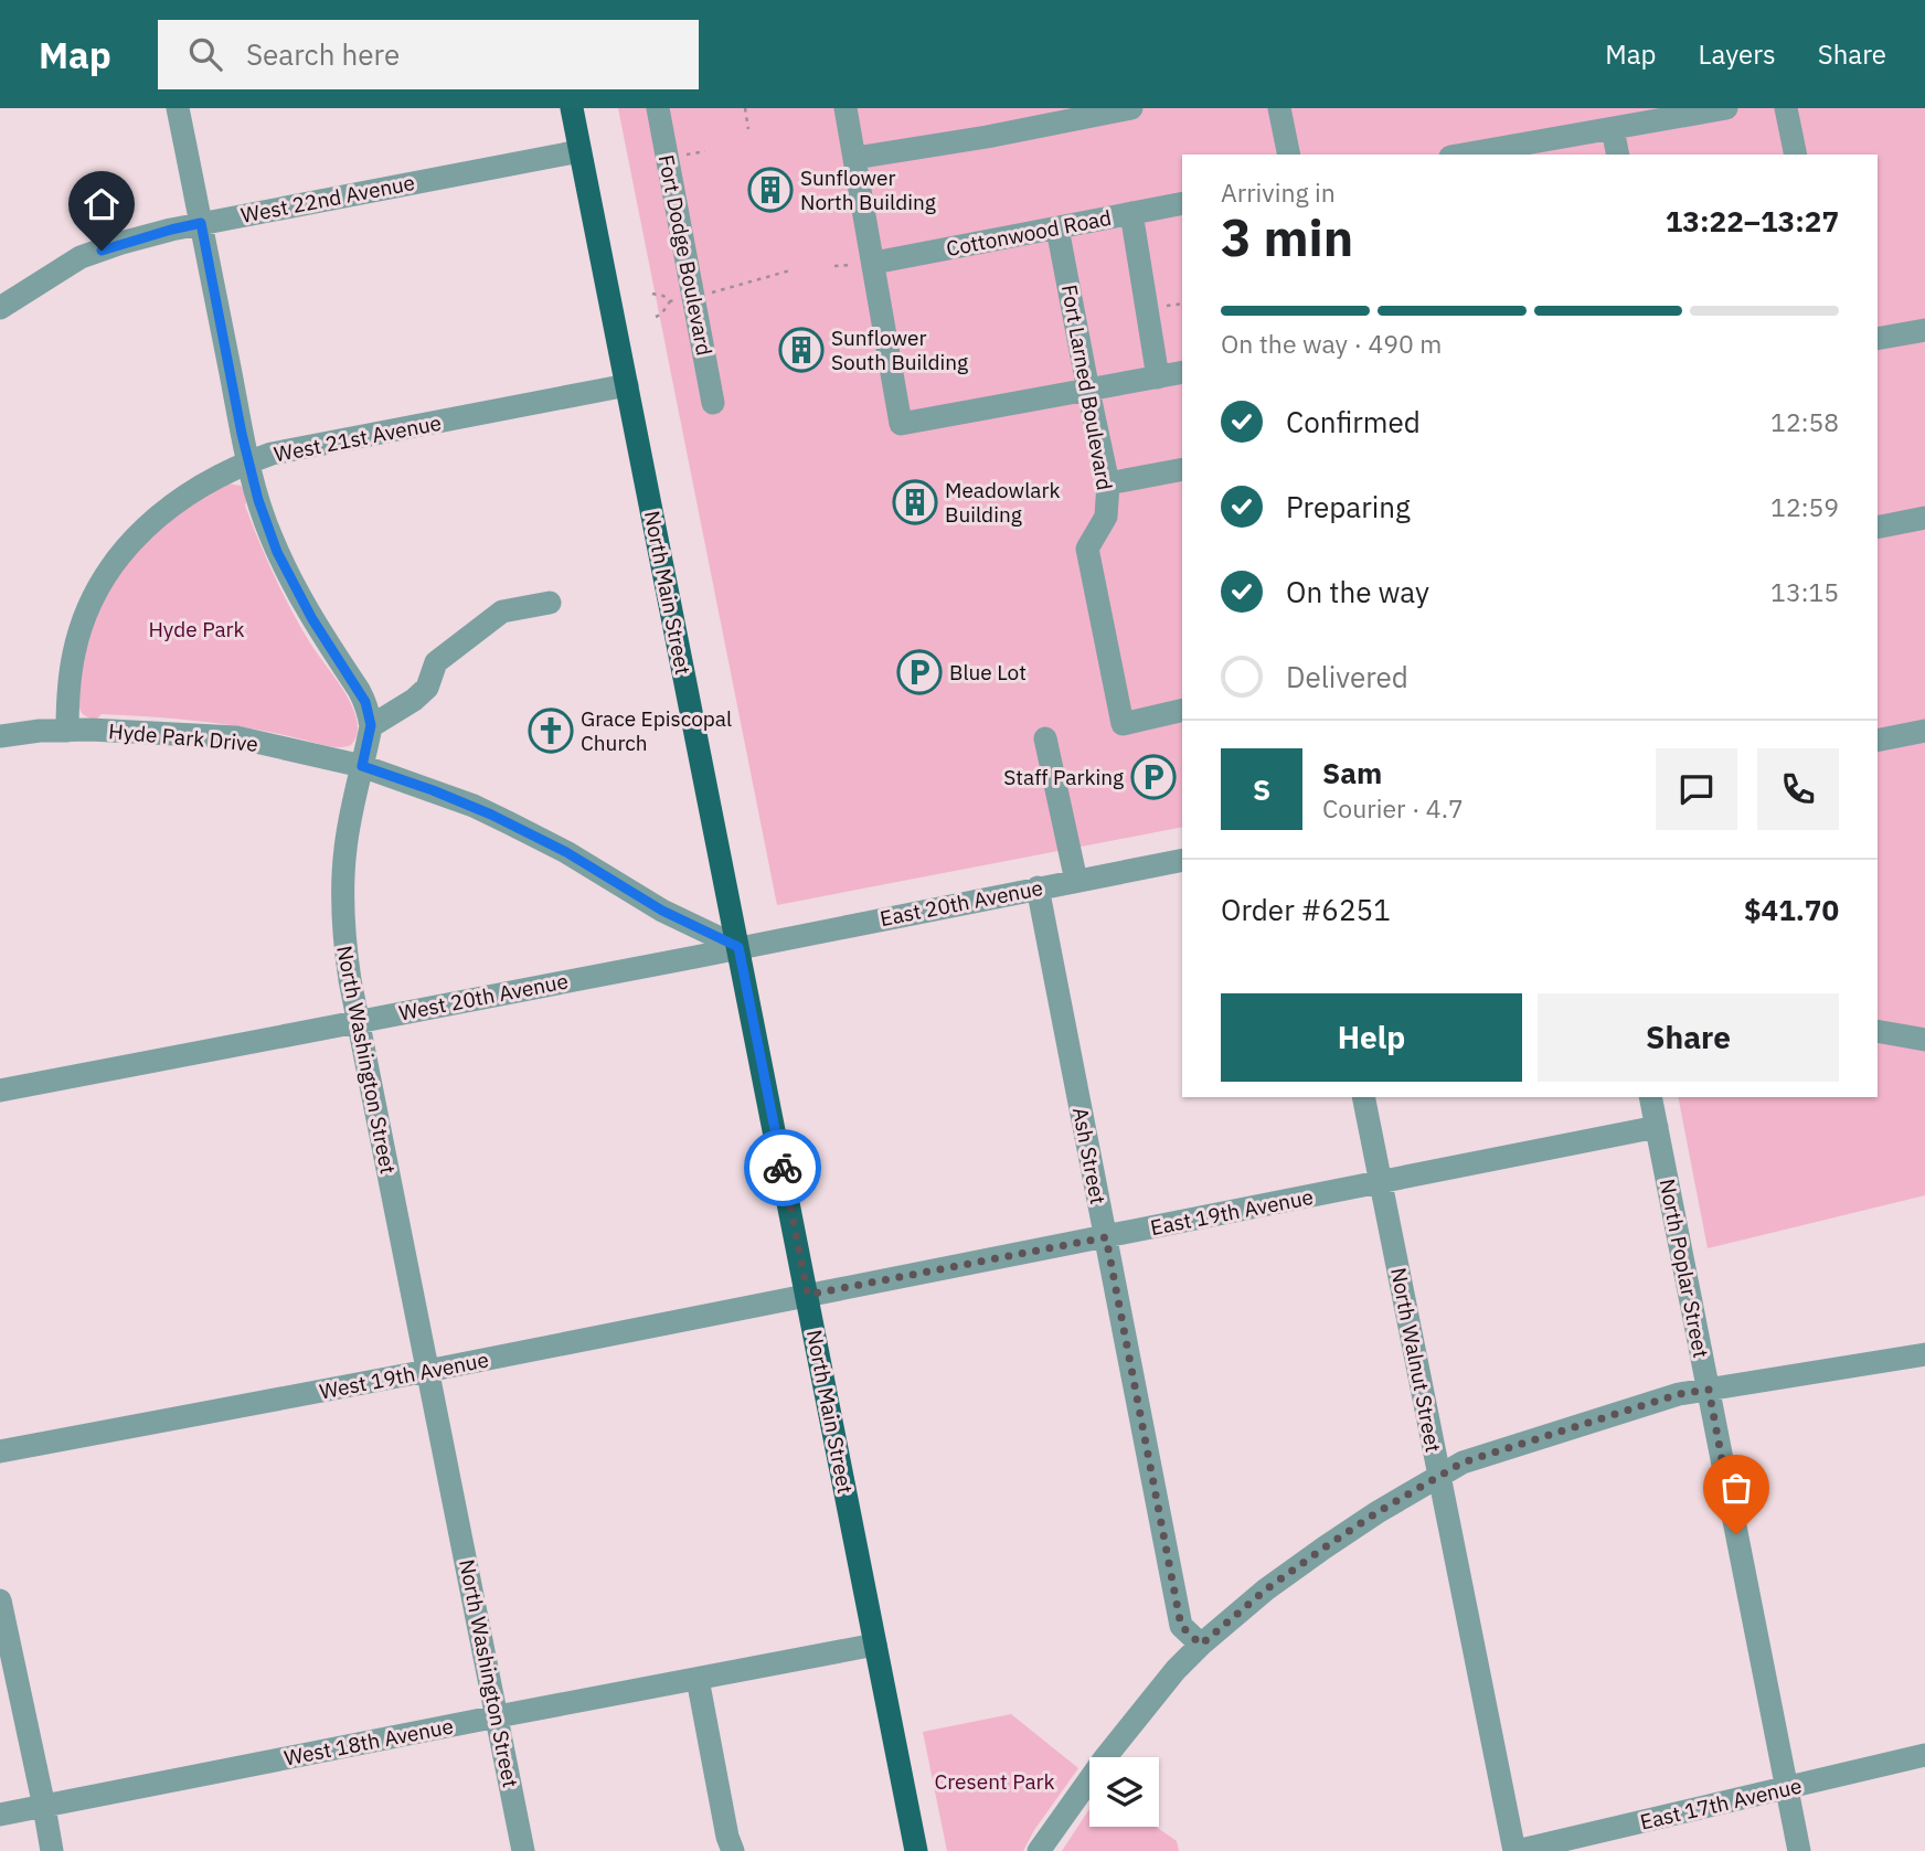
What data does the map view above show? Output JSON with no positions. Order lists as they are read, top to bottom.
{
  "streets": {
    "main road": ["North Main Street"],
    "street": [
      "West 22nd Avenue",
      "Cottonwood Road",
      "Fort Dodge Boulevard",
      "Fort Larned Boulevard",
      "West 21st Avenue",
      "Hyde Park Drive",
      "East 20th Avenue",
      "West 20th Avenue",
      "North Washington Street",
      "Ash Street",
      "East 19th Avenue",
      "North Poplar Street",
      "North Walnut Street",
      "West 19th Avenue",
      "West 18th Avenue",
      "East 17th Avenue"
    ]
  },
  "crossings": [
    ["West 22nd Avenue", "North Main Street"],
    ["Cottonwood Road", "Fort Larned Boulevard"],
    ["West 21st Avenue", "North Main Street"],
    ["West 21st Avenue", "Hyde Park Drive"],
    ["North Main Street", "Hyde Park Drive"],
    ["North Main Street", "East 20th Avenue"],
    ["North Main Street", "West 20th Avenue"],
    ["North Main Street", "East 19th Avenue"],
    ["North Main Street", "West 19th Avenue"],
    ["North Main Street", "West 18th Avenue"],
    ["Hyde Park Drive", "East 20th Avenue"],
    ["Hyde Park Drive", "West 20th Avenue"],
    ["Hyde Park Drive", "North Washington Street"],
    ["East 20th Avenue", "West 20th Avenue"],
    ["East 20th Avenue", "Ash Street"],
    ["West 20th Avenue", "North Washington Street"],
    ["North Washington Street", "West 19th Avenue"],
    ["North Washington Street", "West 18th Avenue"],
    ["Ash Street", "East 19th Avenue"],
    ["East 19th Avenue", "North Poplar Street"],
    ["East 19th Avenue", "North Walnut Street"],
    ["East 19th Avenue", "West 19th Avenue"],
    ["North Poplar Street", "East 17th Avenue"],
    ["North Walnut Street", "East 17th Avenue"]
  ],
  "parks": ["Hyde Park", "Cresent Park"],
  "places": {
    "building": ["Sunflower North Building", "Sunflower South Building", "Meadowlark Building"],
    "parking": ["Blue Lot", "Staff Parking"],
    "church": ["Grace Episcopal Church"]
  },
  "page": {
    "header": "Map",
    "search": "Search here",
    "nav": ["Map", "Layers", "Share"],
    "heading": ["3 min", "Arriving in", "13:22–13:27"],
    "panel": [
      "Sam",
      "Courier · 4.7",
      "Order #6251",
      "$41.70"
    ],
    "bar": "On the way · 490 m",
    "list": [
      ["Confirmed", "12:58"],
      ["Preparing", "12:59"],
      ["On the way", "13:15"],
      "Delivered"
    ],
    "round": "S",
    "buttons": ["Help", "Share"]
  }
}
